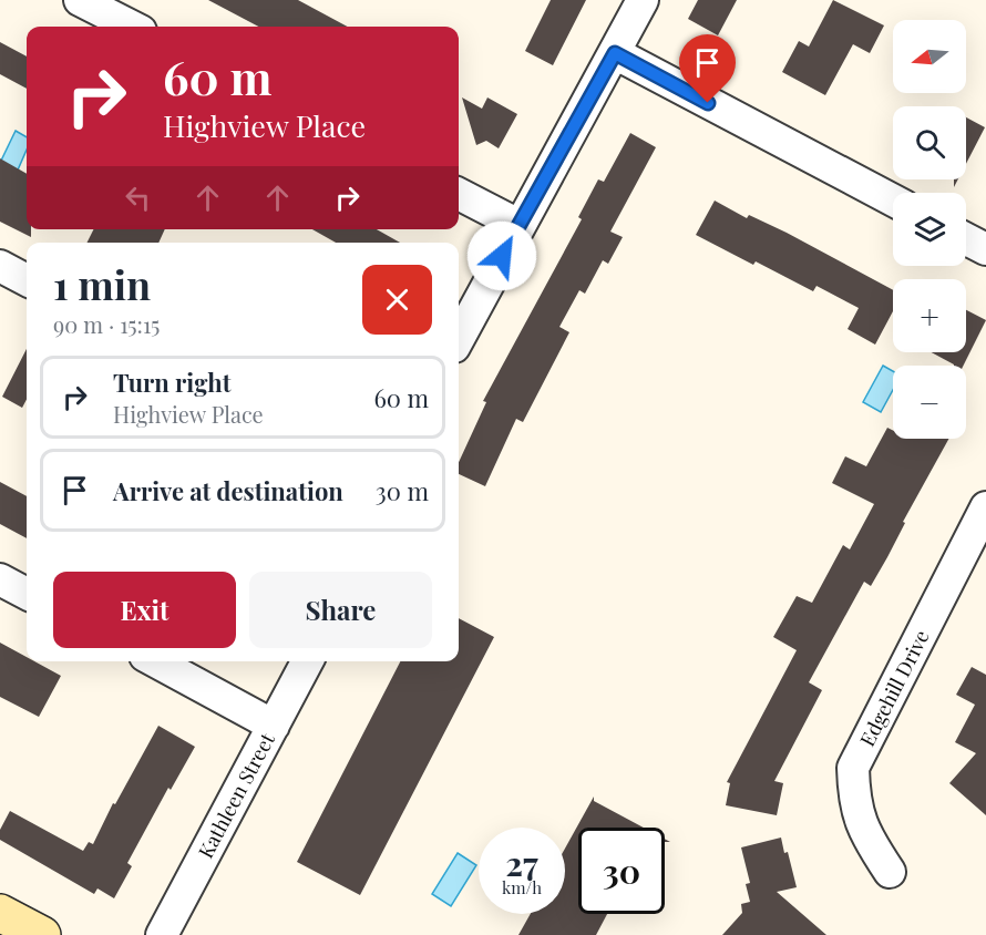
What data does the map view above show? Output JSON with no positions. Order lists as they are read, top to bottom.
{
  "streets": {
    "street": ["Edgehill Drive", "Kathleen Street"]
  },
  "north": "left",
  "page": {
    "map_buttons": ["+", "−"],
    "turn": ["60 m", "Highview Place"],
    "heading": ["1 min", "90 m · 15:15"],
    "list": [
      {
        "name": "Turn right",
        "note": "Highview Place",
        "value": "60 m"
      },
      {
        "name": "Arrive at destination",
        "value": "30 m"
      }
    ],
    "buttons": ["Exit", "Share"],
    "speed": "27 km/h",
    "limit": "30"
  }
}
